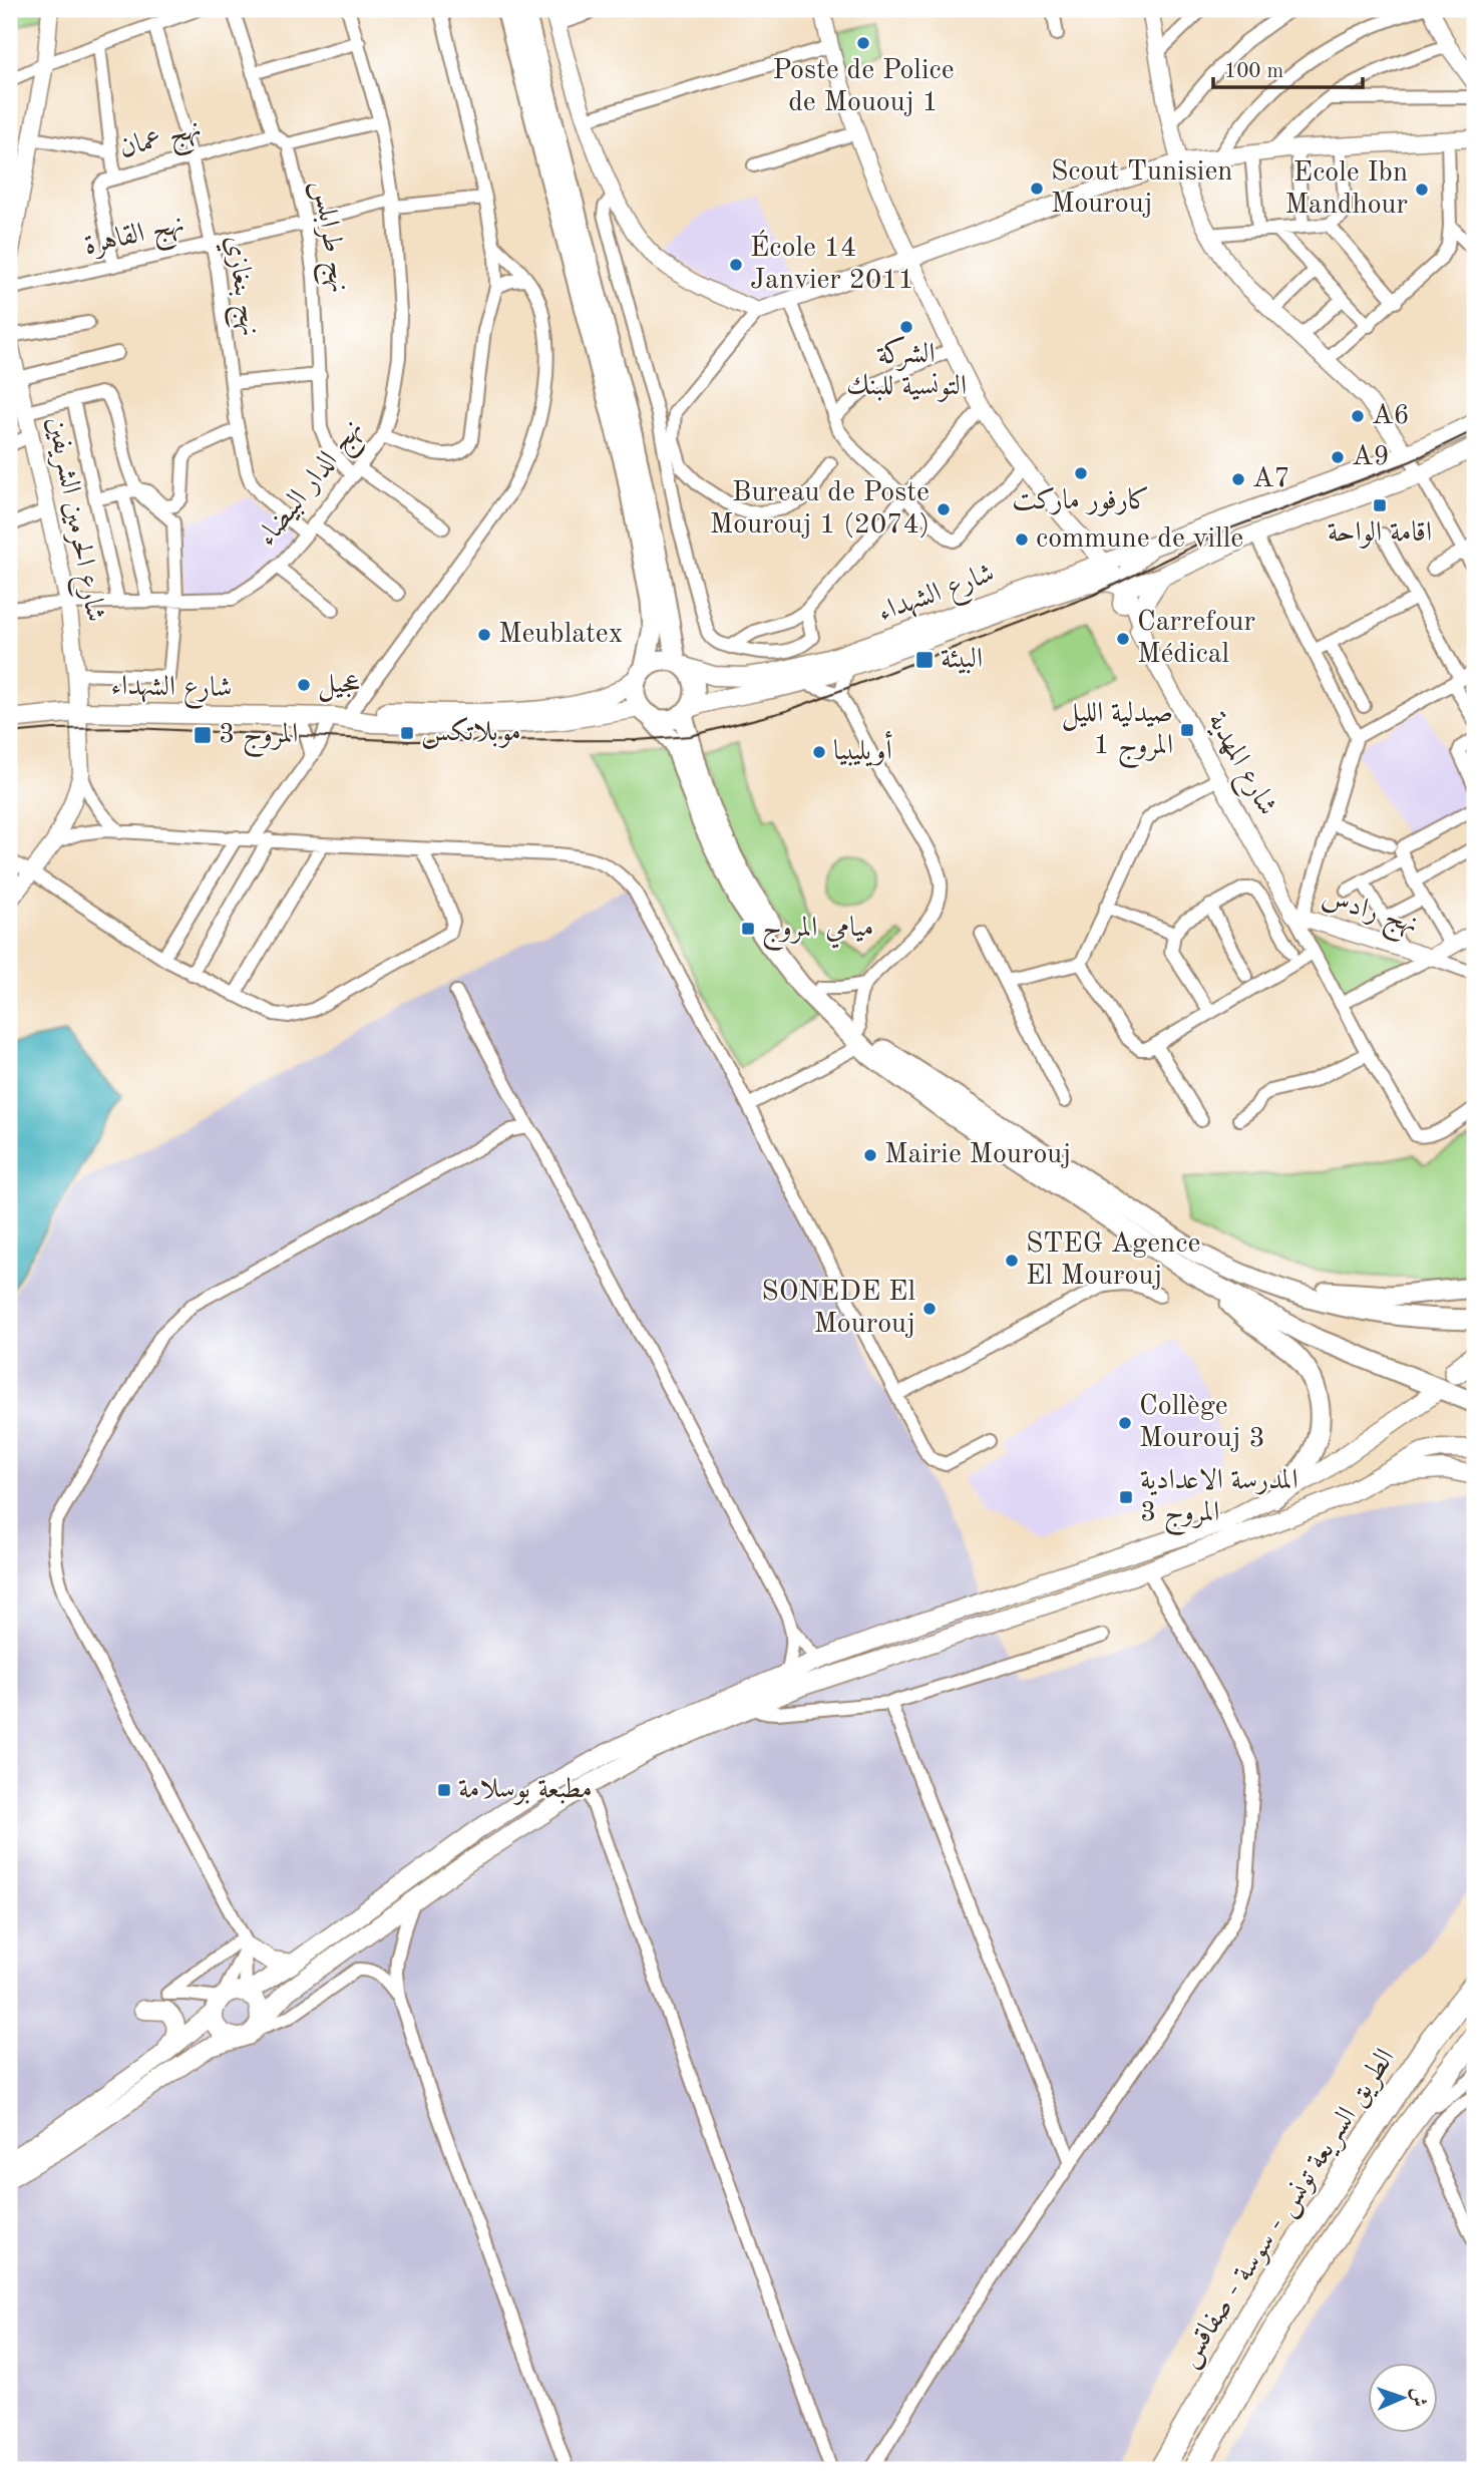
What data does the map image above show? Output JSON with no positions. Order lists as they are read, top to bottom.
{
  "streets": {
    "highway": ["الطريق السريعة تونس - سوسة - صفاقس"],
    "main road": ["شارع الشهداء"],
    "street": [
      "نهج عمان",
      "نهج القاهرة",
      "نهج طرابلس",
      "نهج بنغازي",
      "نهج الدار البيضاء",
      "شارع الحرمين الشريفين",
      "شارع المهدية",
      "نهج رادس"
    ]
  },
  "crossings": [
    ["نهج عمان", "نهج القاهرة"],
    ["نهج عمان", "نهج بنغازي"],
    ["نهج القاهرة", "نهج طرابلس"],
    ["نهج القاهرة", "نهج بنغازي"],
    ["نهج القاهرة", "نهج الدار البيضاء"],
    ["نهج طرابلس", "نهج الدار البيضاء"],
    ["نهج بنغازي", "نهج الدار البيضاء"],
    ["نهج الدار البيضاء", "شارع الحرمين الشريفين"],
    ["شارع الحرمين الشريفين", "شارع الشهداء"],
    ["شارع الشهداء", "شارع المهدية"],
    ["شارع المهدية", "نهج رادس"]
  ],
  "places": {
    "other": [
      "Poste de Police de Mououj 1",
      "Scout Tunisien Mourouj",
      "Ecole Ibn Mandhour",
      "École 14 Janvier 2011",
      "الشركة التونسية للبنك",
      "A6",
      "A9",
      "كارفور ماركت",
      "A7",
      "Bureau de Poste Mourouj 1 (2074)",
      "commune de ville",
      "Meublatex",
      "Carrefour Médical",
      "عجيل",
      "أويليبيا",
      "Mairie Mourouj",
      "STEG Agence El Mourouj",
      "SONEDE El Mourouj",
      "Collège Mourouj 3"
    ],
    "transit": [
      "اقامة الواحة",
      "البيئة",
      "صيدلية الليل المروج 1",
      "موبلاتكس",
      "المروج 3",
      "ميامي المروج",
      "المدرسة الاعدادية المروج 3",
      "مطبعة بوسلامة"
    ]
  },
  "scale_bar": "100 m",
  "north": "right"
}
